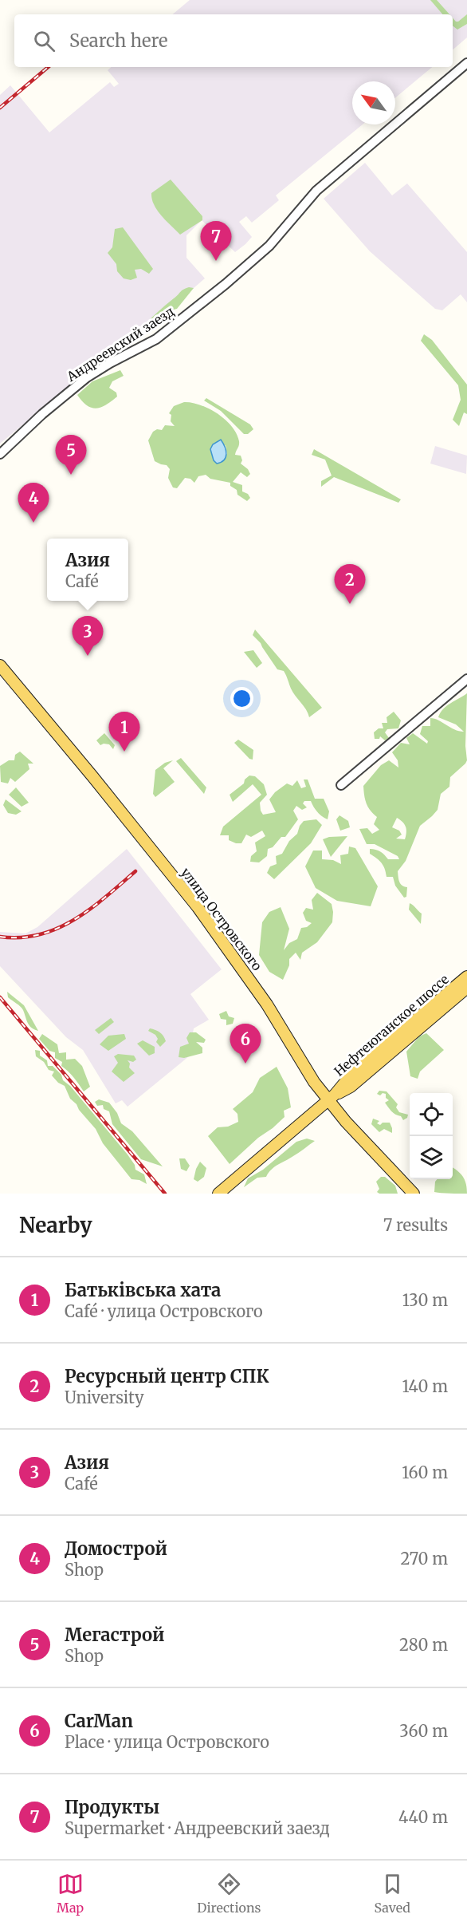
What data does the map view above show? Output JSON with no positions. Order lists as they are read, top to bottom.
{
  "streets": {
    "main road": ["улица Островского", "Нефтеюганское шоссе"],
    "street": ["Андреевский заезд"]
  },
  "crossings": [
    ["улица Островского", "Нефтеюганское шоссе"]
  ],
  "north": "top left",
  "page": {
    "search": "Search here",
    "pins": [
      "7",
      "5",
      "4",
      "2",
      "3",
      "1",
      "6"
    ],
    "popup": ["Азия", "Café"],
    "heading": ["Nearby", "7 results"],
    "list": [
      {
        "mark": "1",
        "name": "Батькiвська хата",
        "note": "Café · улица Островского",
        "value": "130 m"
      },
      {
        "mark": "2",
        "name": "Ресурсный центр СПК",
        "note": "University",
        "value": "140 m"
      },
      {
        "mark": "3",
        "name": "Азия",
        "note": "Café",
        "value": "160 m"
      },
      {
        "mark": "4",
        "name": "Домострой",
        "note": "Shop",
        "value": "270 m"
      },
      {
        "mark": "5",
        "name": "Мегастрой",
        "note": "Shop",
        "value": "280 m"
      },
      {
        "mark": "6",
        "name": "CarMan",
        "note": "Place · улица Островского",
        "value": "360 m"
      },
      {
        "mark": "7",
        "name": "Продукты",
        "note": "Supermarket · Андреевский заезд",
        "value": "440 m"
      }
    ],
    "nav": ["Map", "Directions", "Saved"]
  }
}
